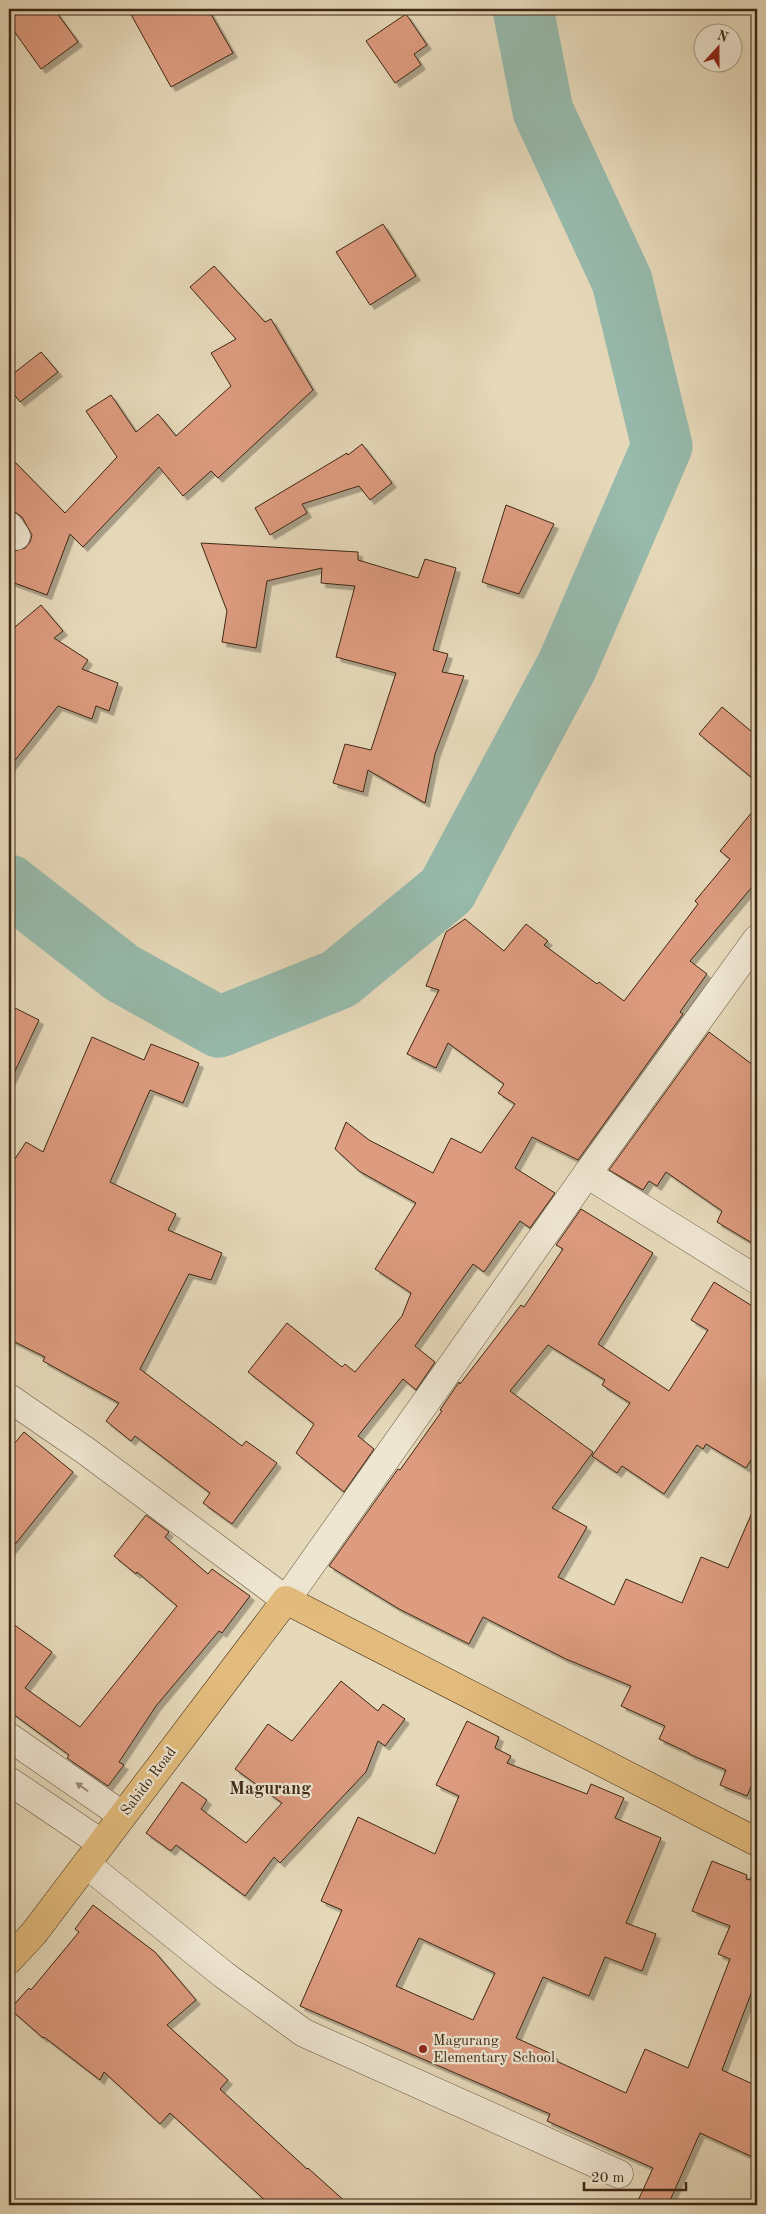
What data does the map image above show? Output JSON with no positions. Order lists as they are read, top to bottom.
{
  "streets": {
    "main road": ["Sabido Road"]
  },
  "districts": ["Magurang"],
  "places": ["Magurang Elementary School"],
  "scale_bar": "20 m",
  "north": "top"
}
